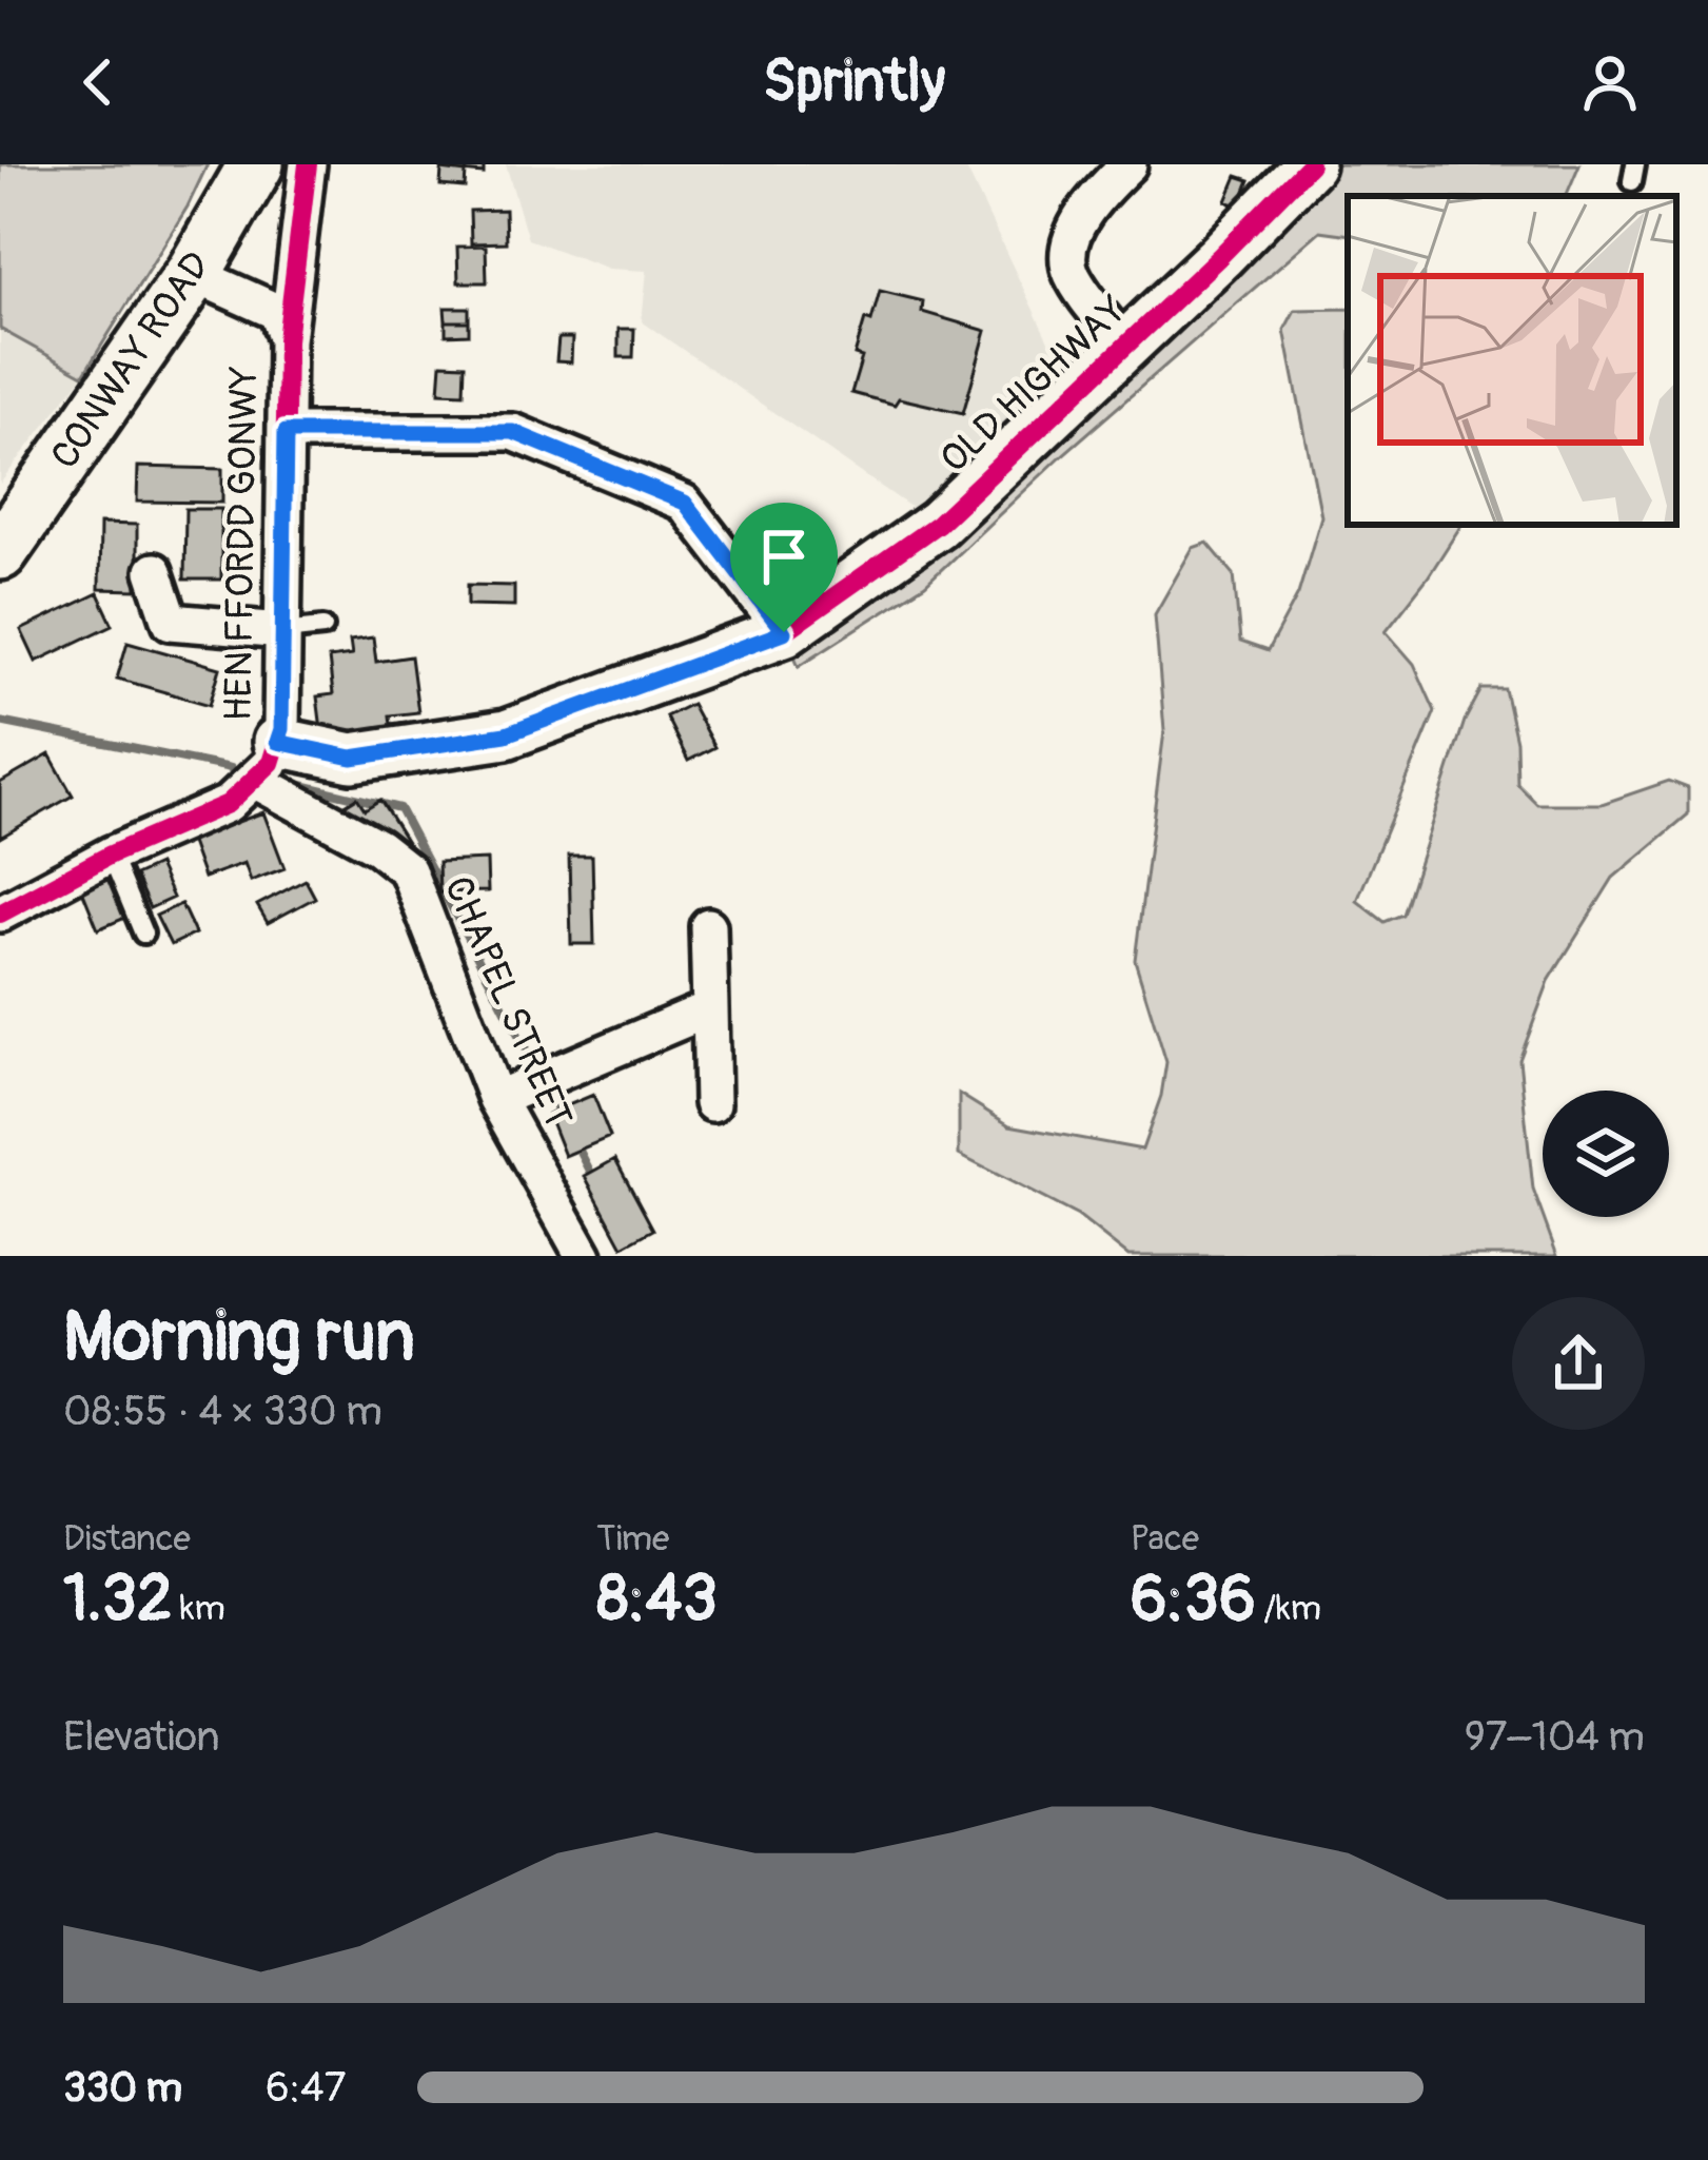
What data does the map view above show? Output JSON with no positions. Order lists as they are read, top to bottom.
{
  "streets": {
    "main road": ["CONWAY ROAD"],
    "street": ["OLD HIGHWAY", "HEN FFORDD GONWY", "CHAPEL STREET"]
  },
  "crossings": [
    ["OLD HIGHWAY", "HEN FFORDD GONWY"],
    ["OLD HIGHWAY", "CHAPEL STREET"],
    ["HEN FFORDD GONWY", "CHAPEL STREET"]
  ],
  "page": {
    "header": "Sprintly",
    "heading": ["Morning run", "08:55 · 4 × 330 m"],
    "stats": [
      ["Distance", "1.32 km"],
      ["Time", "8:43"],
      ["Pace", "6:36 /km"]
    ],
    "chart": ["Elevation", "97–104 m"],
    "list": [
      {
        "name": "330 m",
        "note": "6:47"
      }
    ]
  }
}
